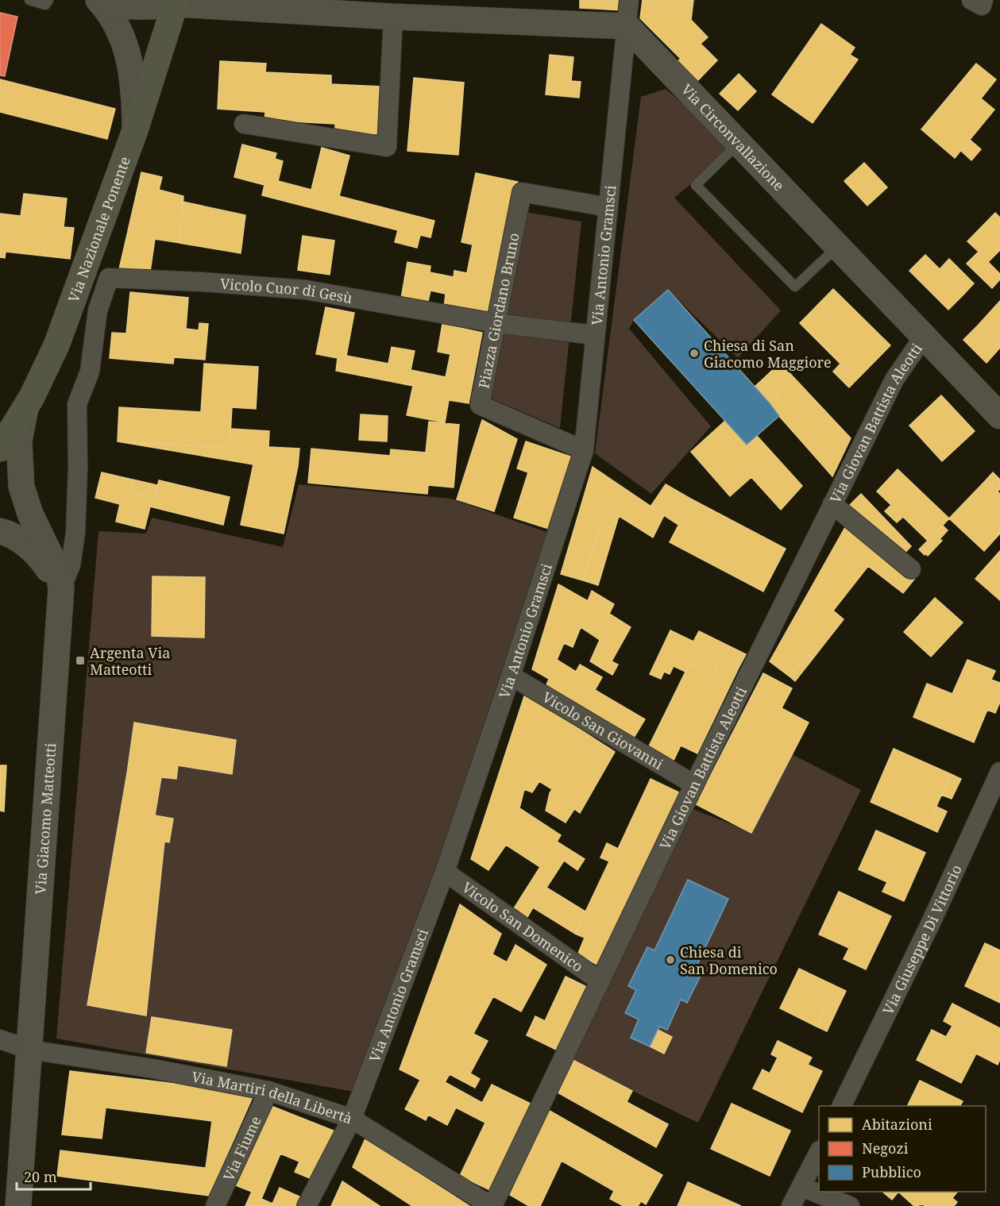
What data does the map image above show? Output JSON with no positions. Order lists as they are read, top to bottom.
{
  "streets": {
    "main road": ["Via Nazionale Ponente"],
    "street": [
      "Via Circonvallazione",
      "Via Antonio Gramsci",
      "Vicolo Cuor di Gesù",
      "Piazza Giordano Bruno",
      "Via Giovan Battista Aleotti",
      "Vicolo San Giovanni",
      "Via Giacomo Matteotti",
      "Vicolo San Domenico",
      "Via Giuseppe Di Vittorio",
      "Via Martiri della Libertà",
      "Via Fiume"
    ]
  },
  "crossings": [
    ["Via Circonvallazione", "Via Antonio Gramsci"],
    ["Via Circonvallazione", "Via Giovan Battista Aleotti"],
    ["Via Nazionale Ponente", "Via Giacomo Matteotti"],
    ["Via Antonio Gramsci", "Piazza Giordano Bruno"],
    ["Via Antonio Gramsci", "Vicolo San Giovanni"],
    ["Via Antonio Gramsci", "Vicolo San Domenico"],
    ["Via Antonio Gramsci", "Via Martiri della Libertà"],
    ["Vicolo Cuor di Gesù", "Piazza Giordano Bruno"],
    ["Vicolo Cuor di Gesù", "Via Giacomo Matteotti"],
    ["Via Giovan Battista Aleotti", "Vicolo San Giovanni"],
    ["Via Giovan Battista Aleotti", "Vicolo San Domenico"],
    ["Via Giovan Battista Aleotti", "Via Martiri della Libertà"],
    ["Via Giacomo Matteotti", "Via Martiri della Libertà"],
    ["Via Martiri della Libertà", "Via Fiume"]
  ],
  "places": {
    "other": ["Chiesa di San Giacomo Maggiore", "Chiesa di San Domenico"],
    "transit": ["Argenta Via Matteotti"]
  },
  "legend": ["Abitazioni", "Negozi", "Pubblico"],
  "scale_bar": "20 m"
}
